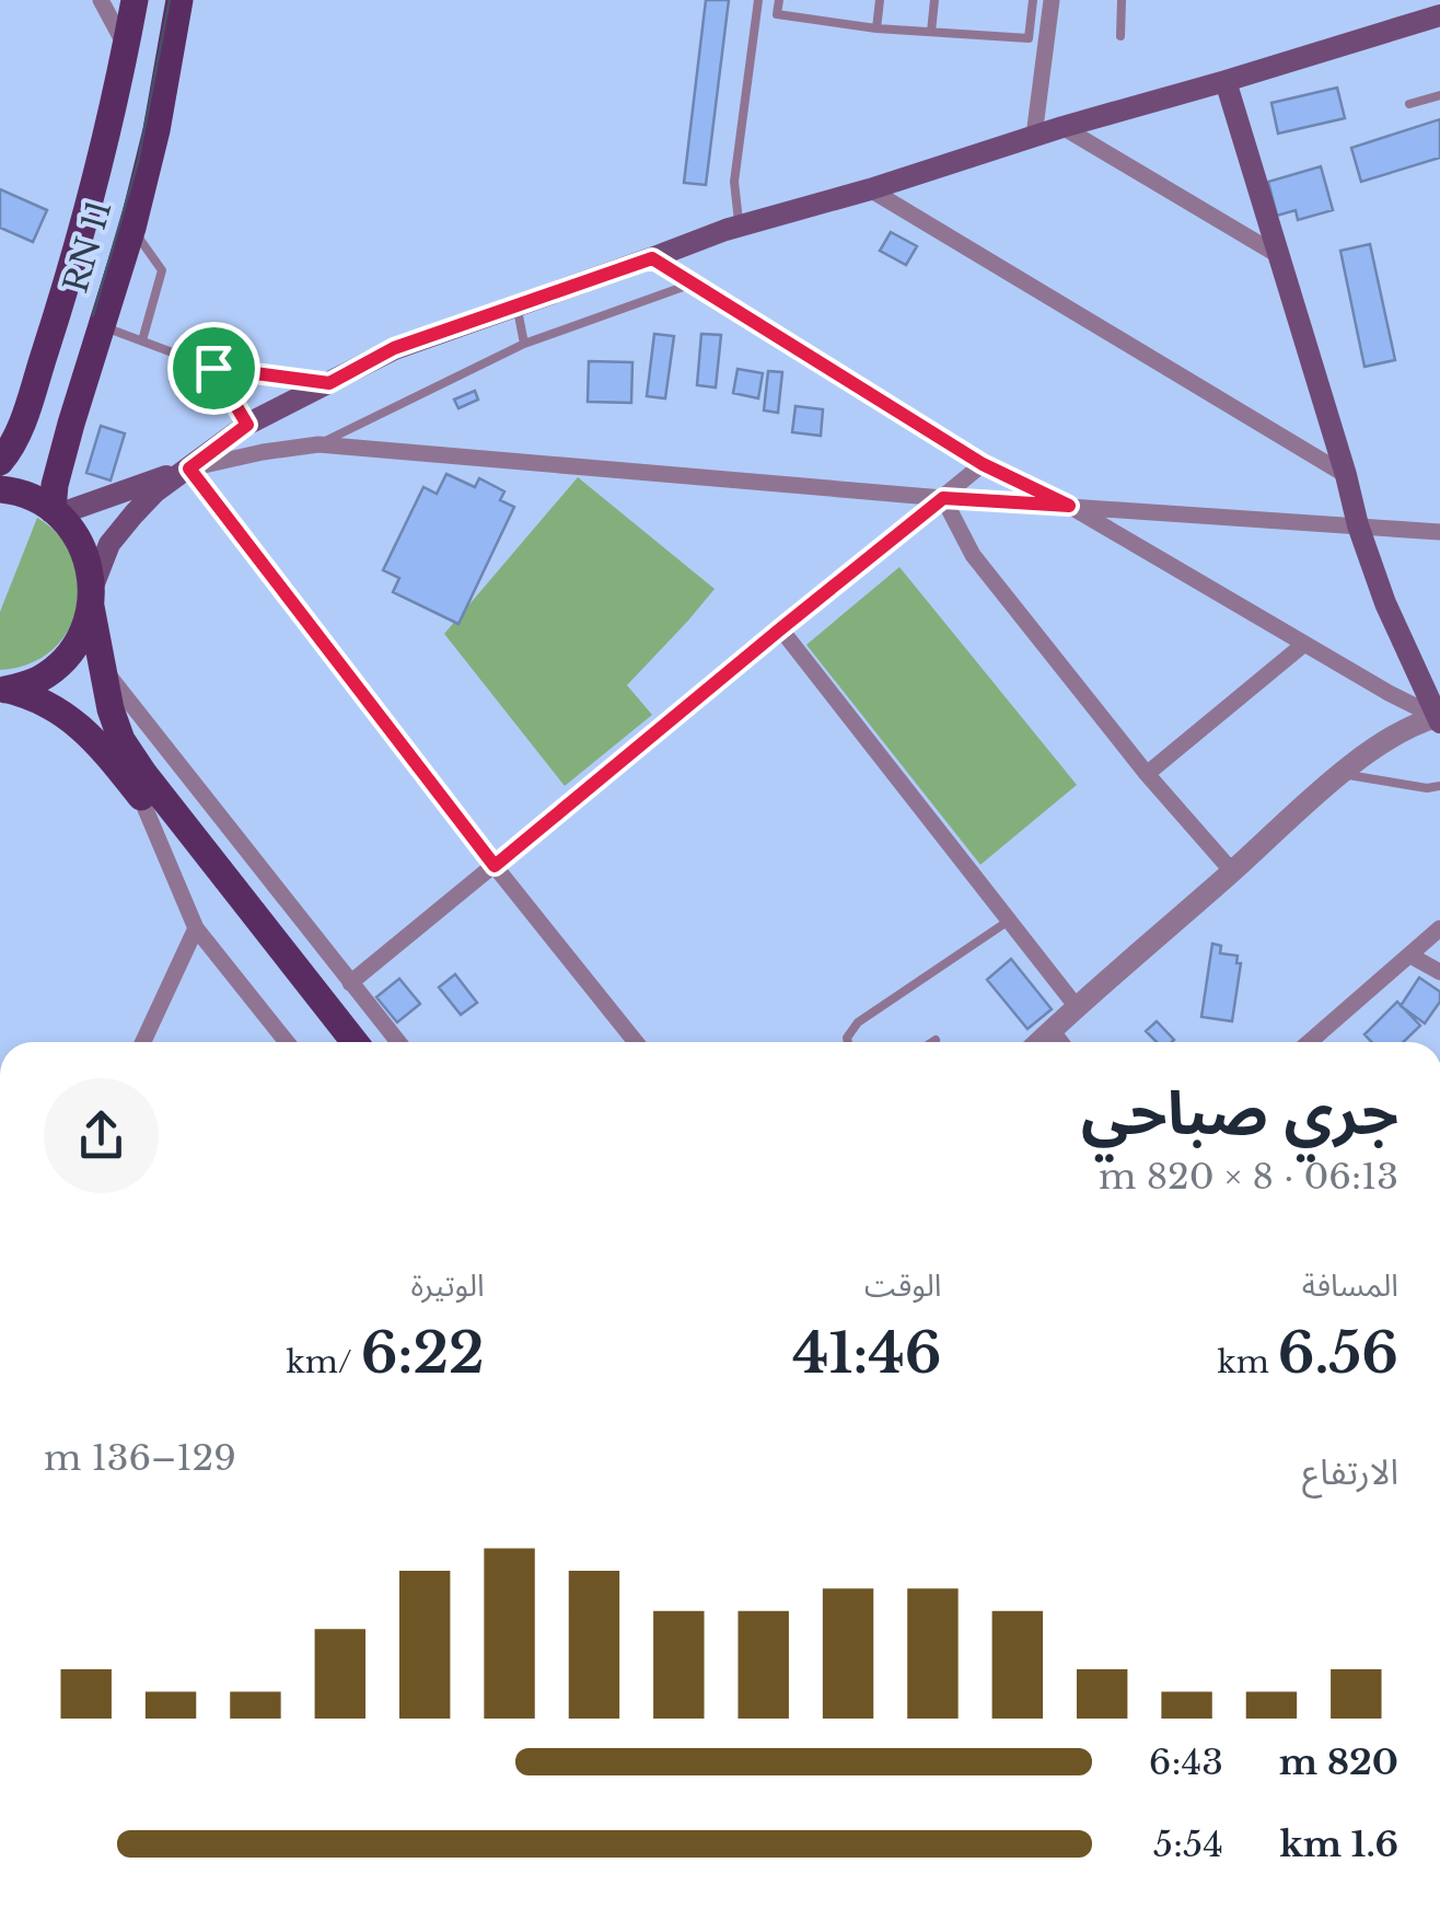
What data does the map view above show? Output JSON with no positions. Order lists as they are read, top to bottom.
{
  "streets": {
    "main road": ["RN 11"]
  },
  "page": {
    "heading": ["جري صباحي", "06:13 · 8 × 820 m"],
    "stats": [
      ["المسافة", "6.56 km"],
      ["الوقت", "41:46"],
      ["الوتيرة", "6:22 /km"]
    ],
    "chart": ["الارتفاع", "129–136 m"],
    "list": [
      {
        "name": "820 m",
        "note": "6:43"
      },
      {
        "name": "1.6 km",
        "note": "5:54"
      }
    ]
  }
}
